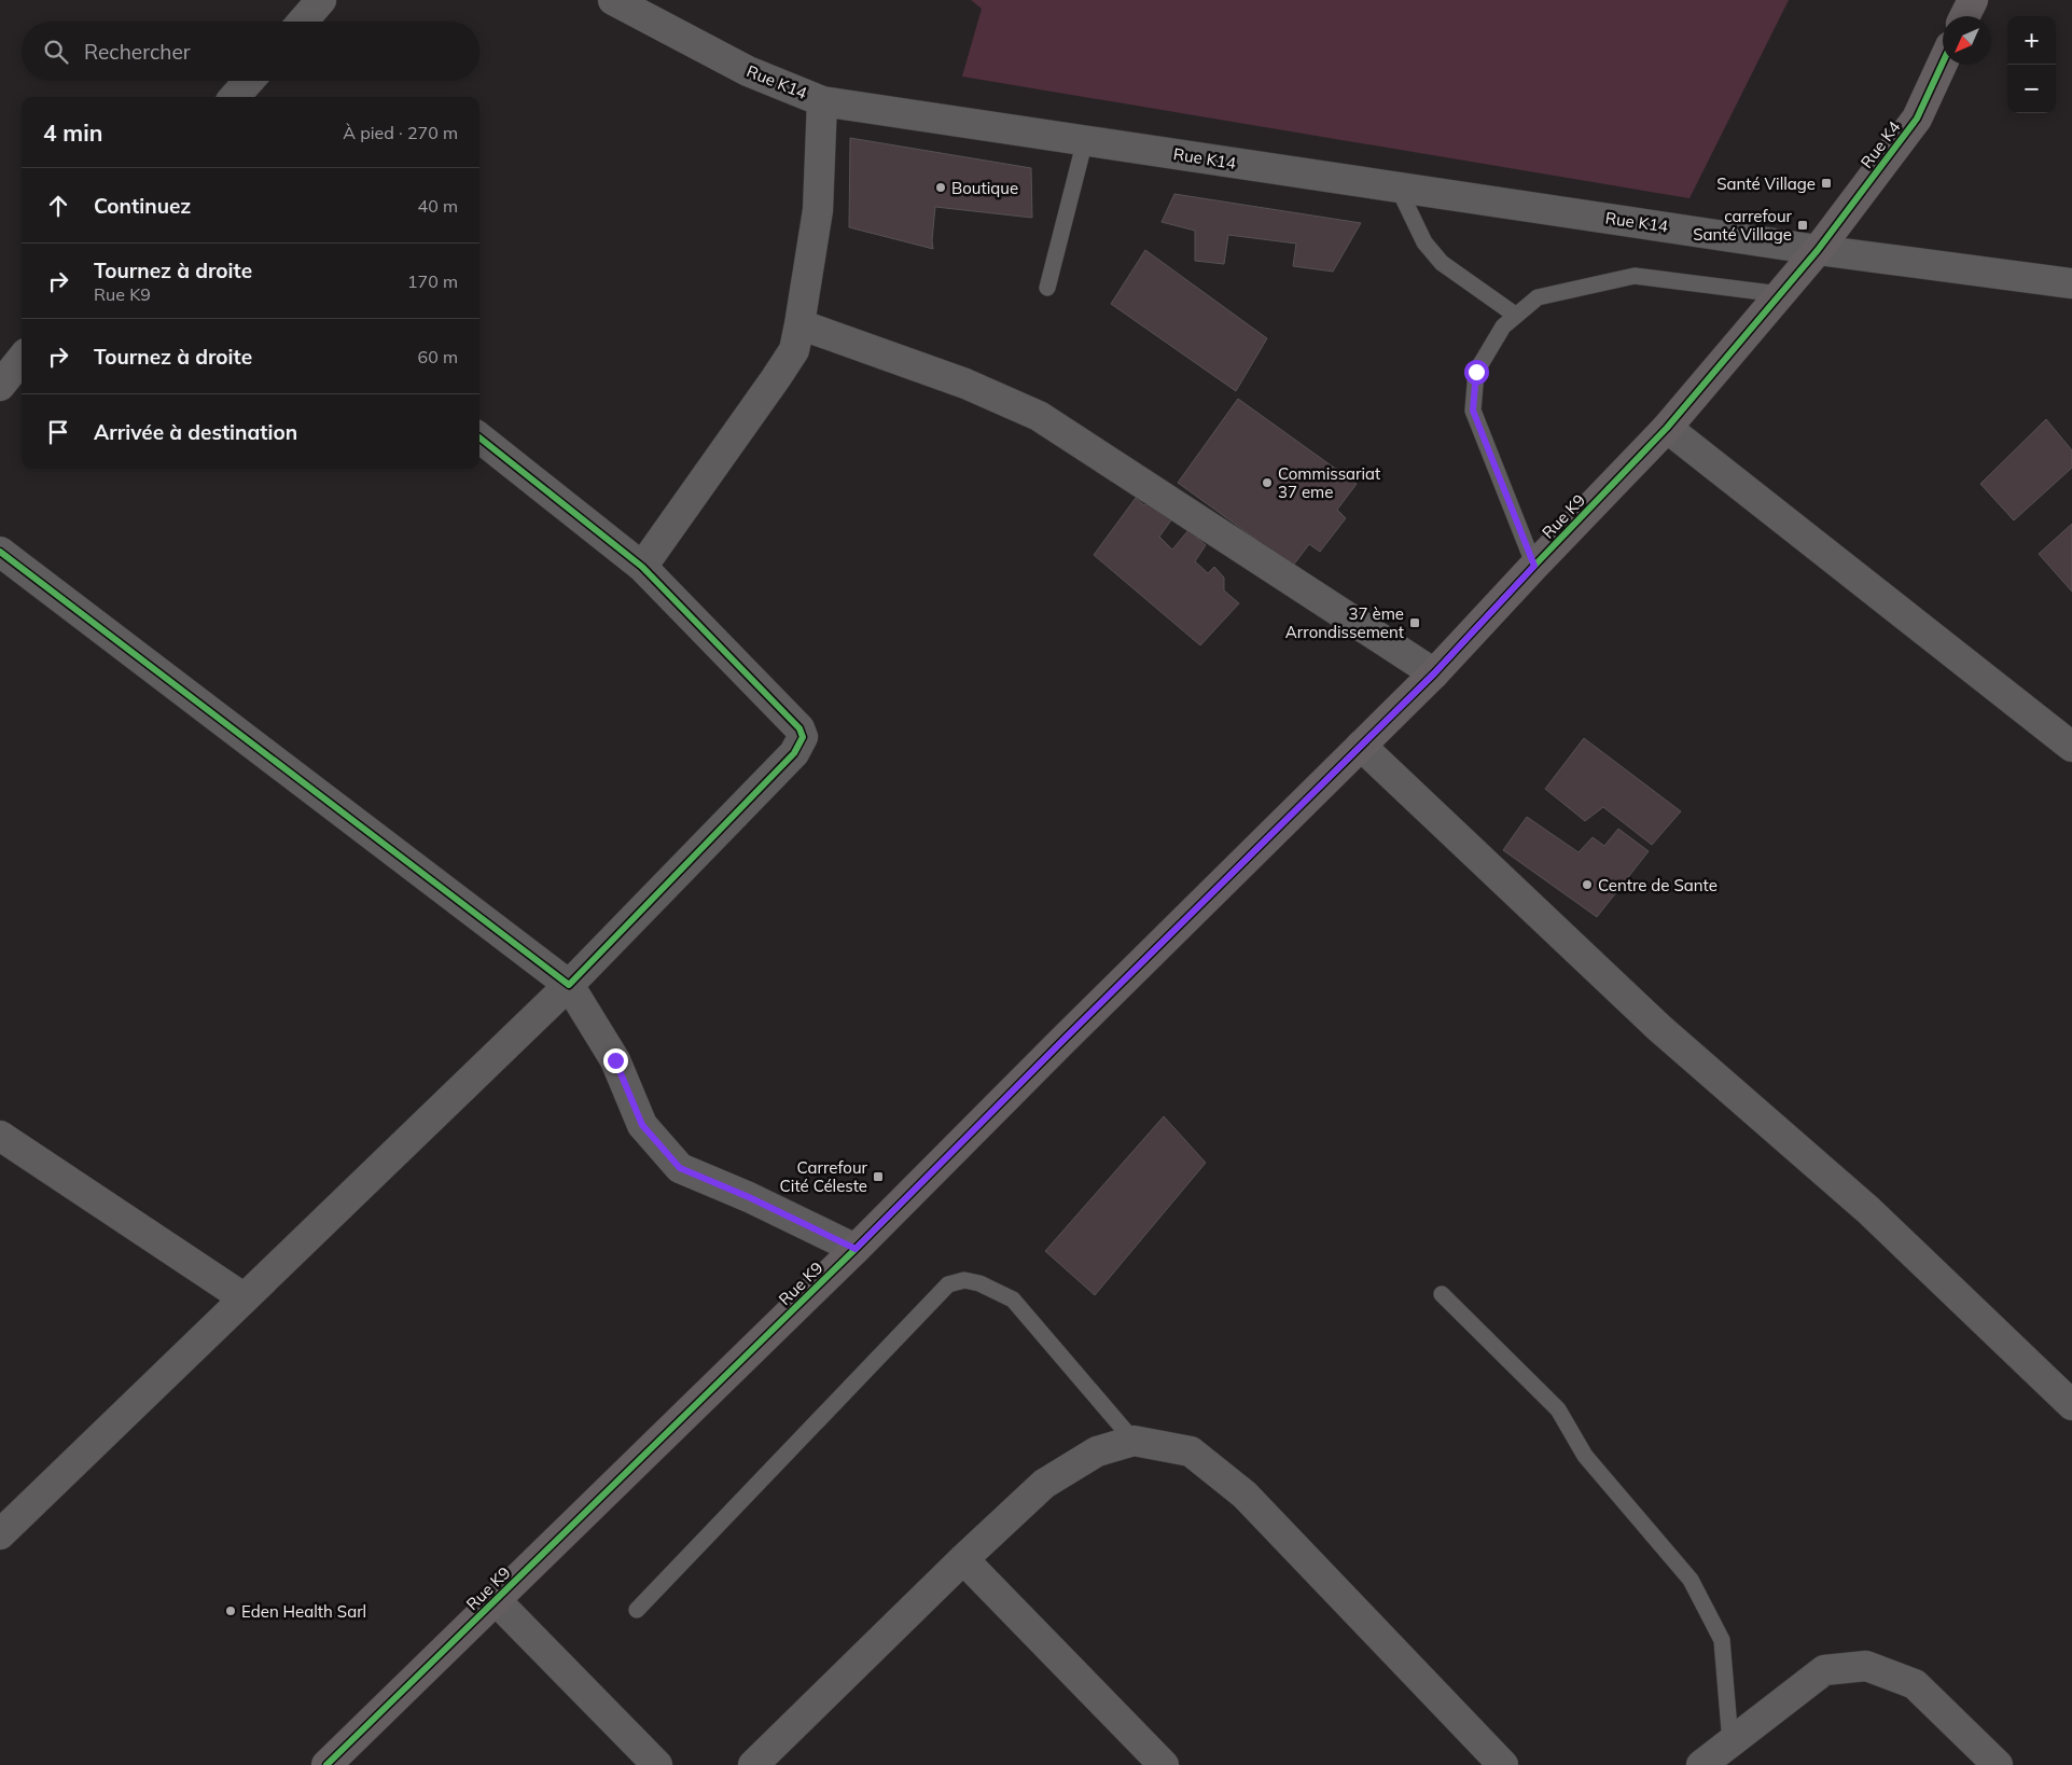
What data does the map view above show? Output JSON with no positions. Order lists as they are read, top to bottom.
{
  "streets": {
    "street": ["Rue K14", "Rue K4", "Rue K9"]
  },
  "crossings": [
    ["Rue K14", "Rue K4"],
    ["Rue K14", "Rue K9"],
    ["Rue K4", "Rue K9"]
  ],
  "places": {
    "transit": [
      "Santé Village",
      "carrefour Santé Village",
      "37 ème Arrondissement",
      "Carrefour Cité Céleste"
    ],
    "other": [
      "Boutique",
      "Commissariat 37 eme",
      "Centre de Sante",
      "Eden Health Sarl"
    ]
  },
  "north": "bottom left",
  "page": {
    "map_buttons": ["+", "−"],
    "search": "Rechercher",
    "heading": ["4 min", "À pied · 270 m"],
    "list": [
      ["Continuez", "40 m"],
      ["Tournez à droite", "Rue K9", "170 m"],
      ["Tournez à droite", "60 m"],
      "Arrivée à destination"
    ]
  }
}
